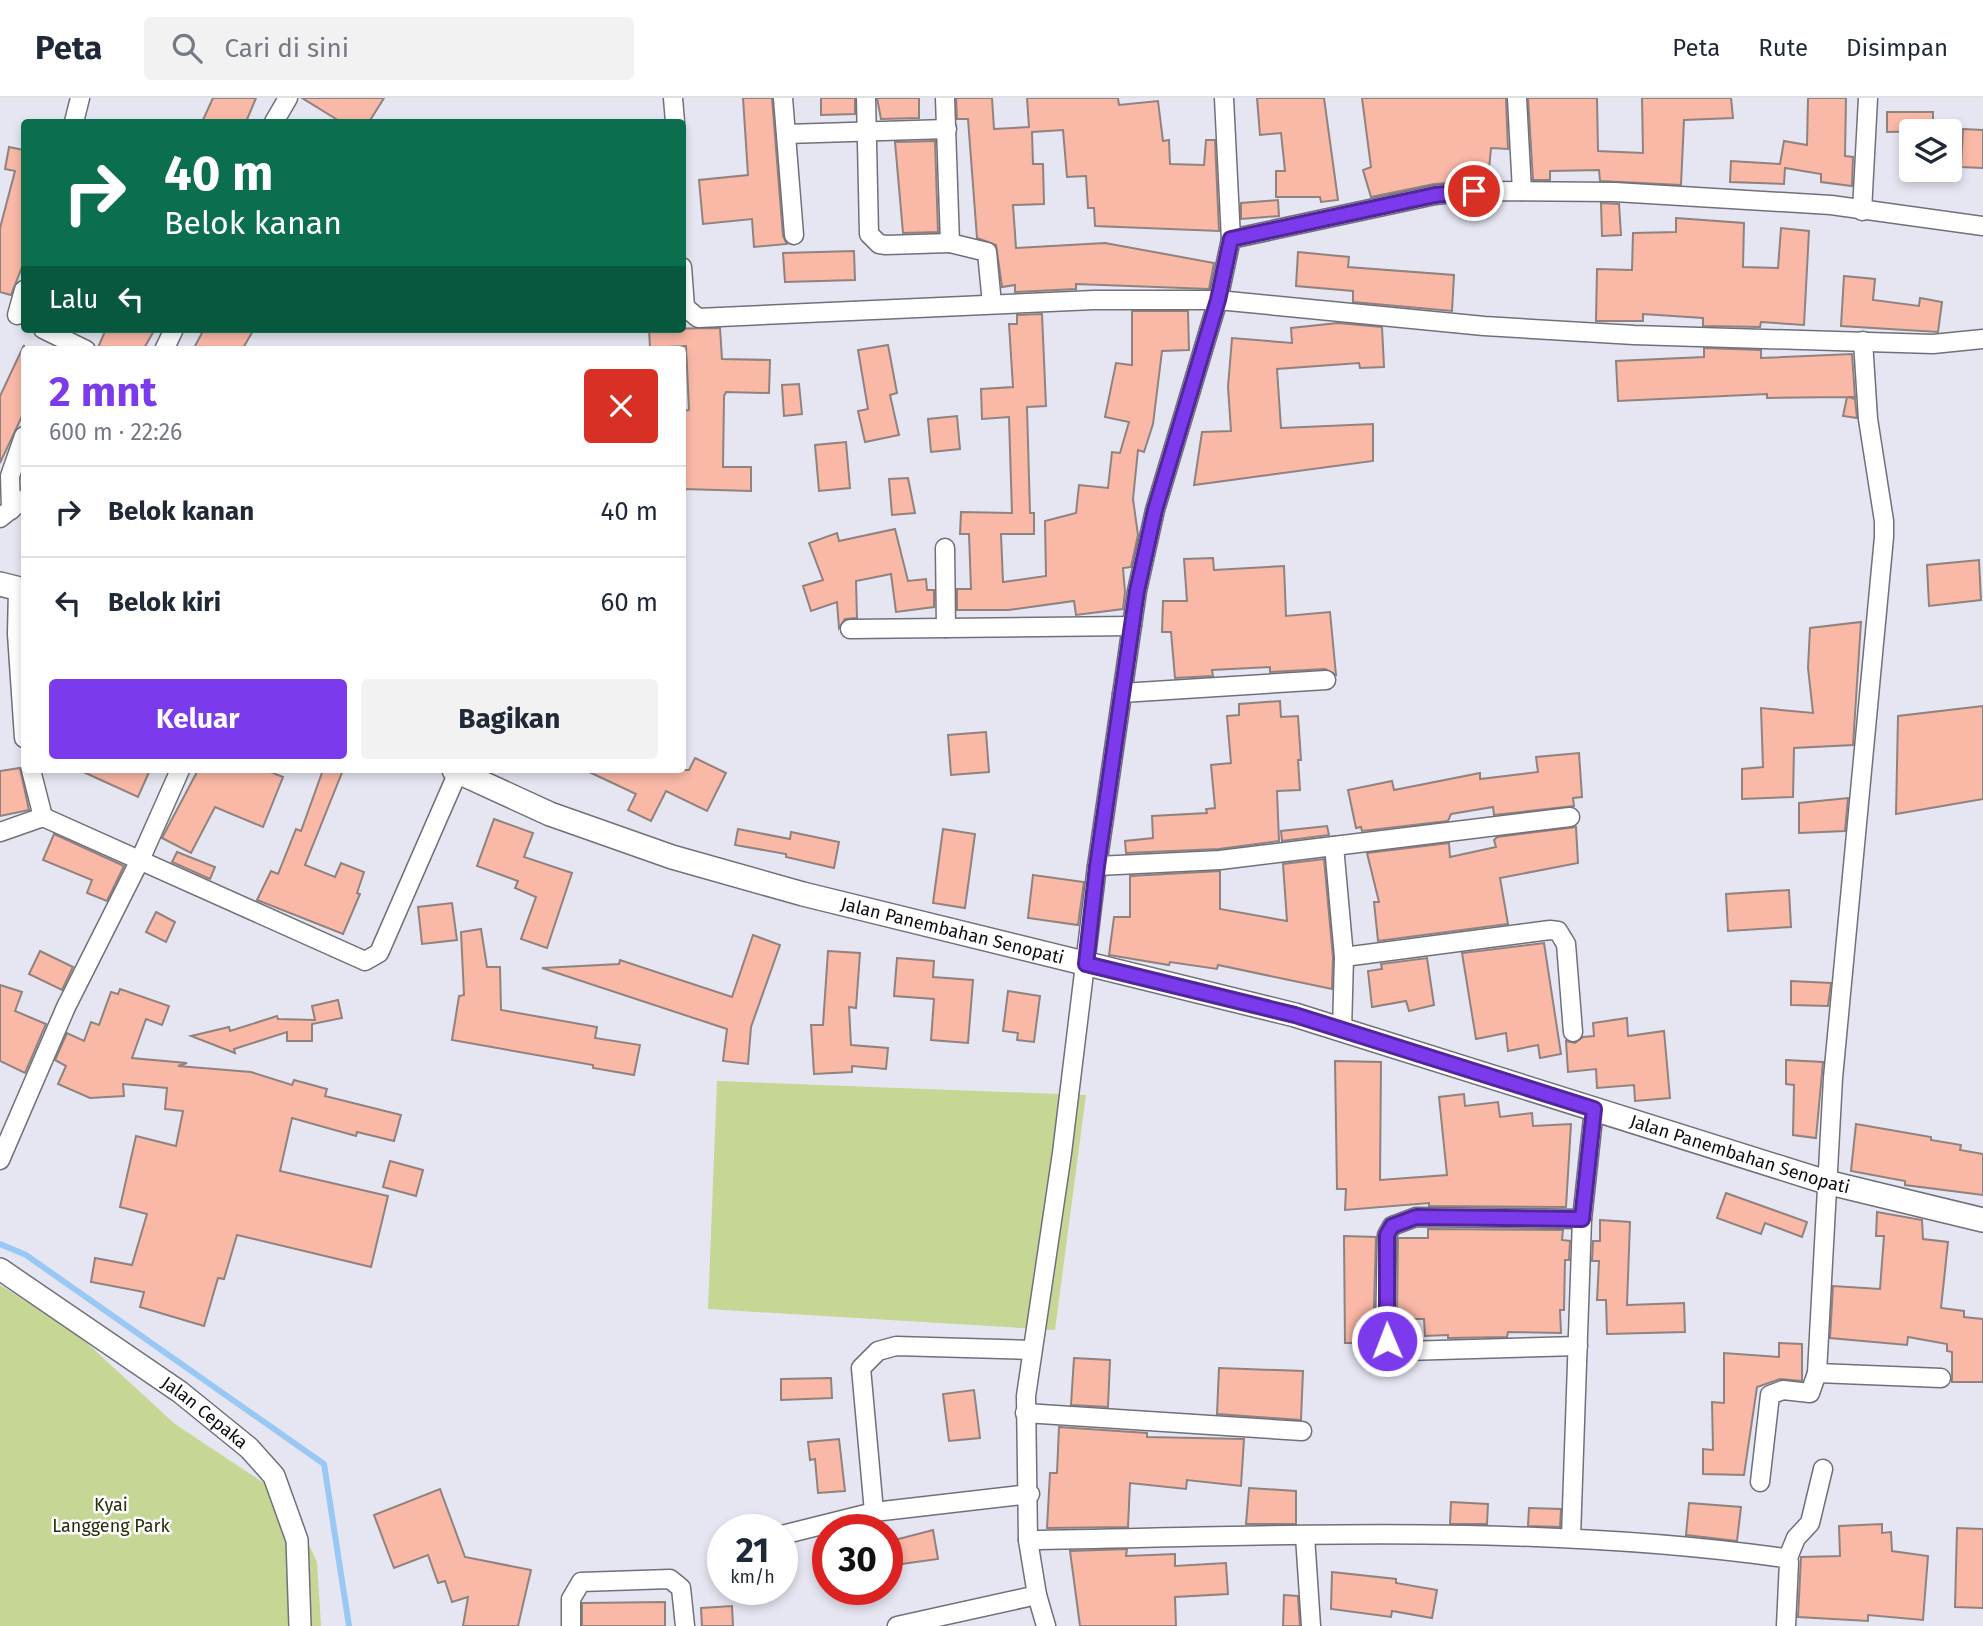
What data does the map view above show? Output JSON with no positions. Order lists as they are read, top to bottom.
{
  "streets": {
    "main road": ["Jalan Panembahan Senopati"],
    "street": ["Jalan Cepaka"]
  },
  "parks": ["Kyai Langgeng Park"],
  "page": {
    "header": "Peta",
    "search": "Cari di sini",
    "nav": ["Peta", "Rute", "Disimpan"],
    "turn": ["40 m", "Belok kanan"],
    "then": "Lalu",
    "heading": ["2 mnt", "600 m · 22:26"],
    "list": [
      {
        "name": "Belok kanan",
        "value": "40 m"
      },
      {
        "name": "Belok kiri",
        "value": "60 m"
      }
    ],
    "buttons": ["Keluar", "Bagikan"],
    "speed": "21 km/h",
    "limit": "30"
  }
}
